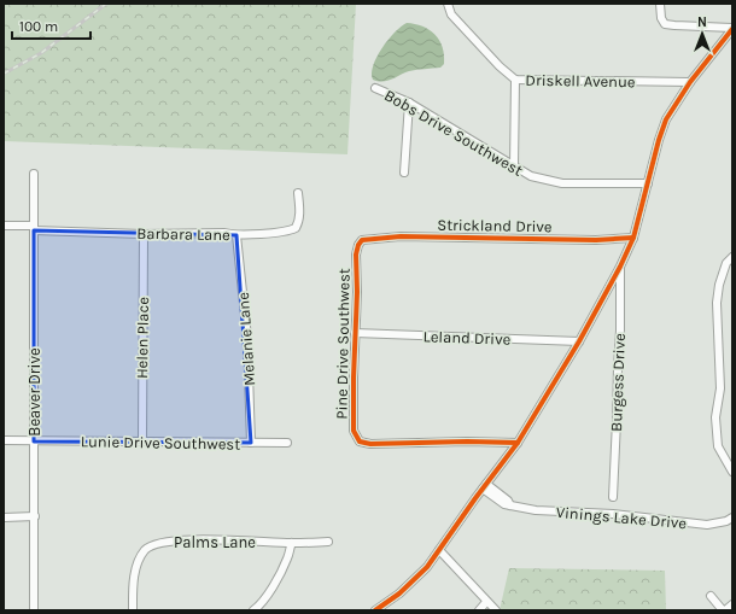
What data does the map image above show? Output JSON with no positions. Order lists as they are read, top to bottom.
{
  "streets": {
    "street": [
      "Driskell Avenue",
      "Bobs Drive Southwest",
      "Strickland Drive",
      "Barbara Lane",
      "Helen Place",
      "Leland Drive",
      "Melanie Lane",
      "Pine Drive Southwest",
      "Burgess Drive",
      "Beaver Drive",
      "Lunie Drive Southwest",
      "Vinings Lake Drive",
      "Palms Lane"
    ]
  },
  "crossings": [
    ["Strickland Drive", "Pine Drive Southwest"],
    ["Barbara Lane", "Helen Place"],
    ["Barbara Lane", "Melanie Lane"],
    ["Barbara Lane", "Beaver Drive"],
    ["Helen Place", "Lunie Drive Southwest"],
    ["Leland Drive", "Pine Drive Southwest"],
    ["Melanie Lane", "Lunie Drive Southwest"],
    ["Beaver Drive", "Lunie Drive Southwest"]
  ],
  "scale_bar": "100 m",
  "north": "top"
}
